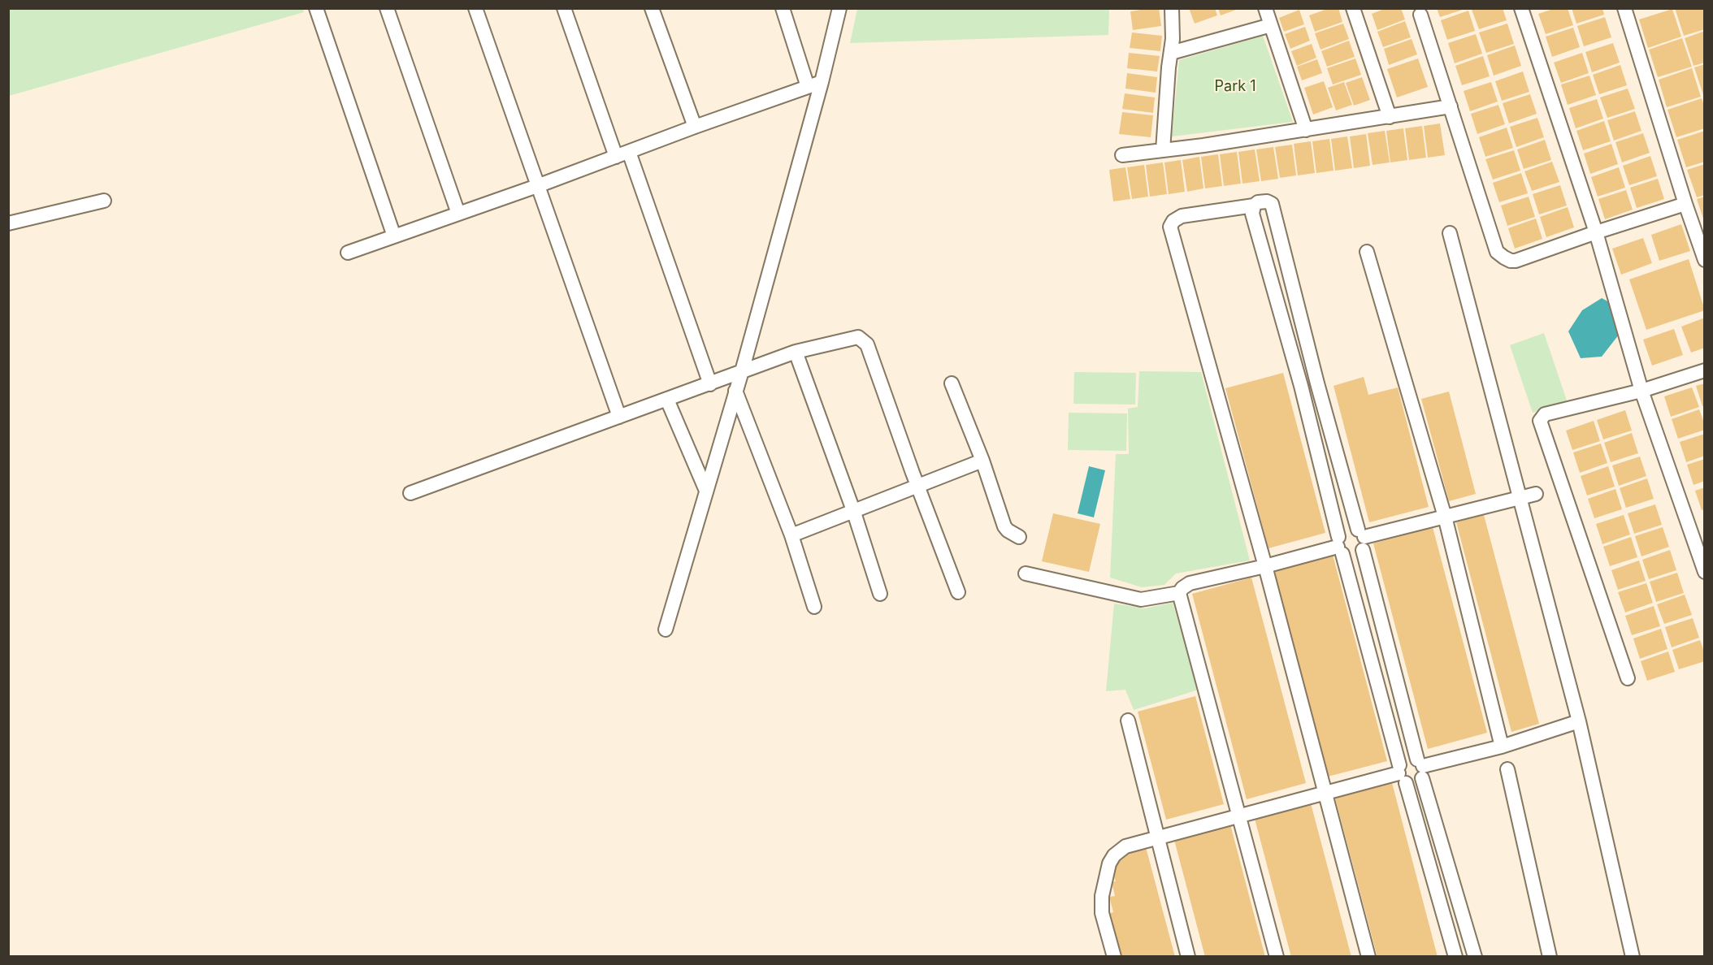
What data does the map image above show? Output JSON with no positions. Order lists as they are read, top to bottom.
{
  "parks": ["Park 1"]
}
